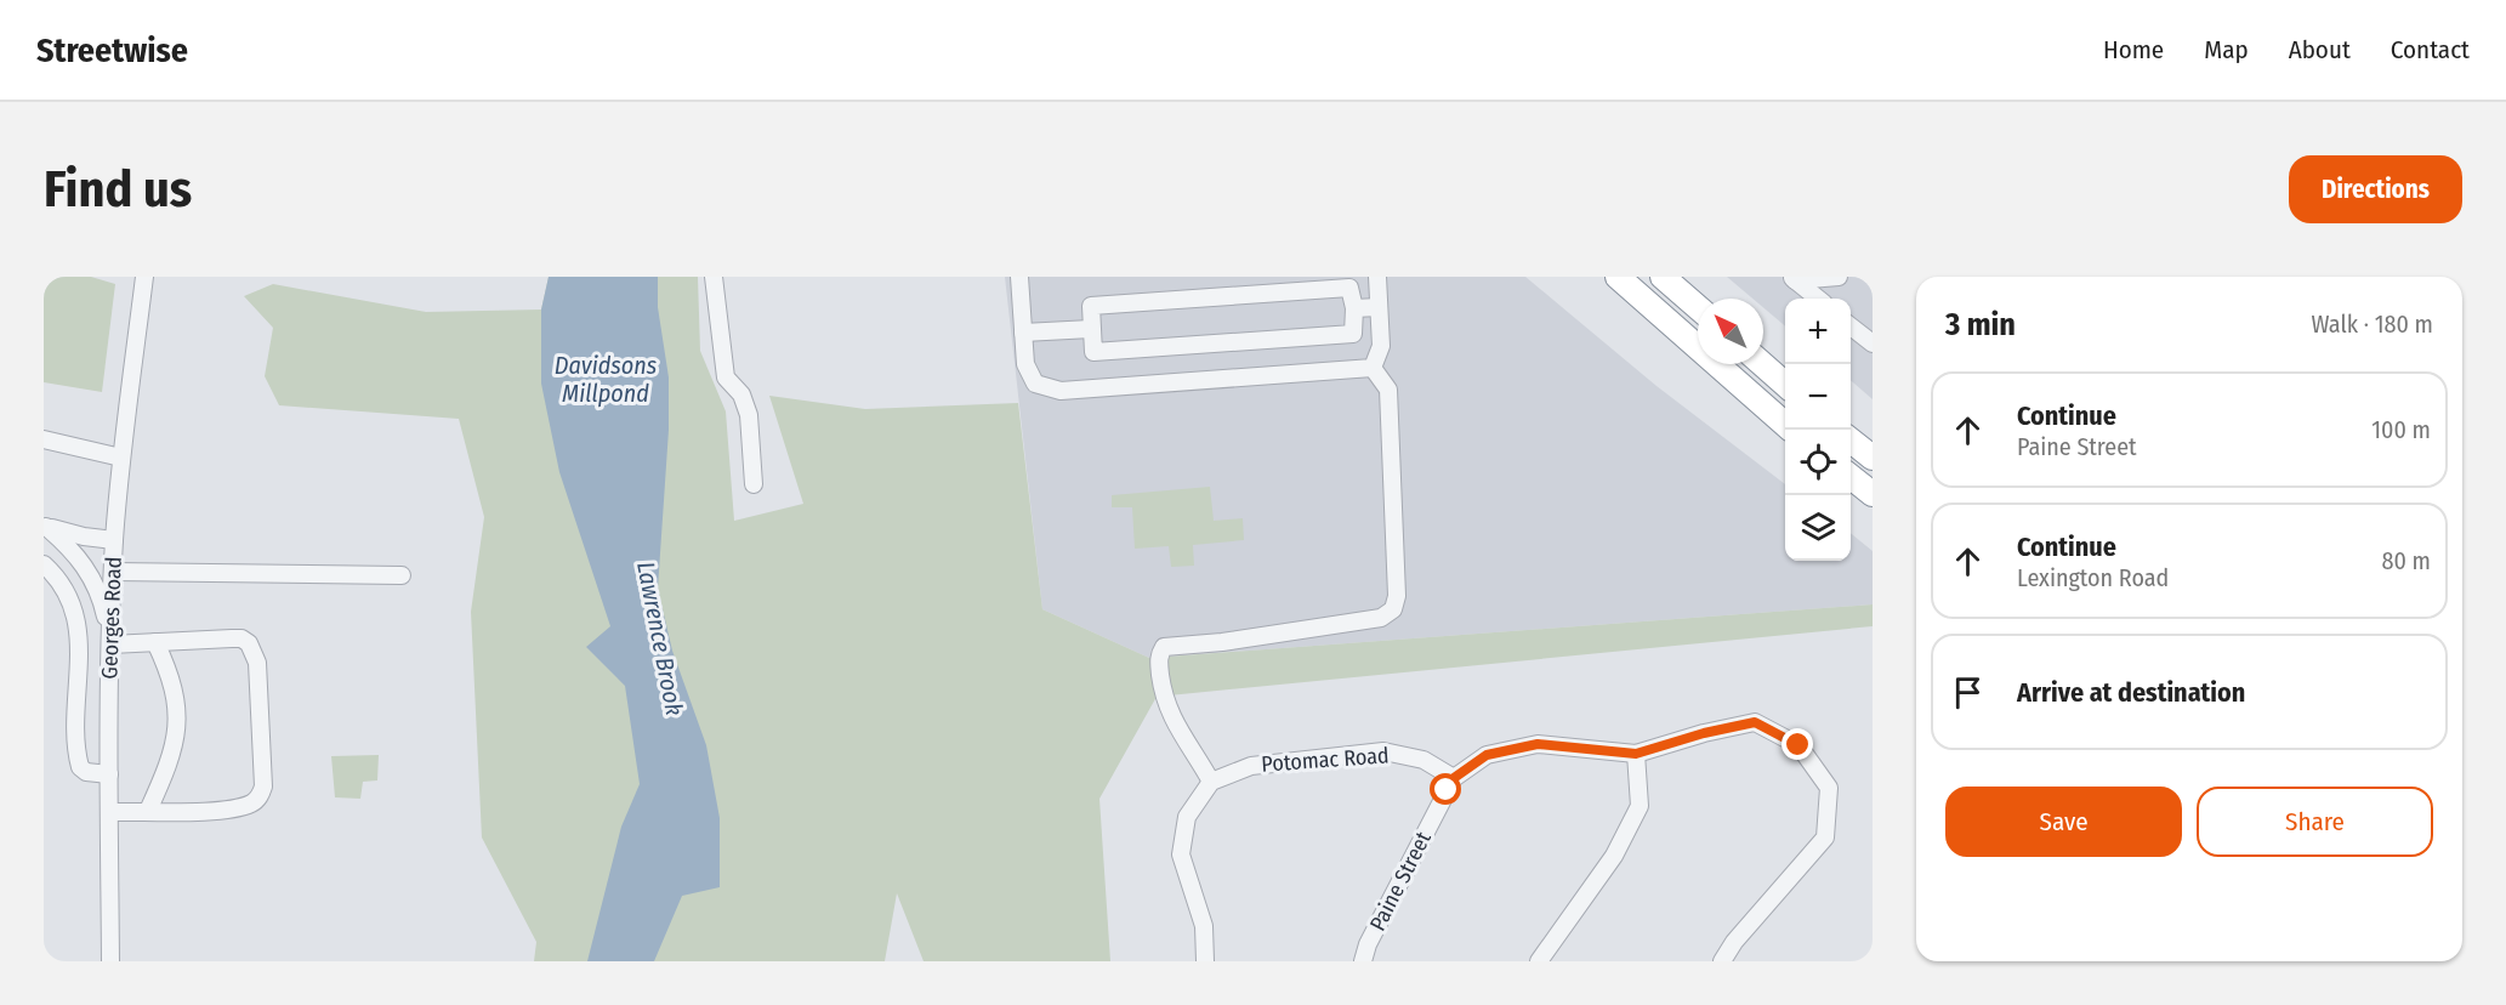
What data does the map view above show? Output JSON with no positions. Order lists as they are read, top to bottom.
{
  "streets": {
    "street": ["Georges Road", "Potomac Road", "Paine Street"]
  },
  "crossings": [
    ["Potomac Road", "Paine Street"]
  ],
  "water": ["Davidsons Millpond", "Lawrence Brook"],
  "north": "top left",
  "page": {
    "header": "Streetwise",
    "nav": [
      "Home",
      "Map",
      "About",
      "Contact"
    ],
    "buttons": [
      "Directions",
      ["Save", "Share"]
    ],
    "title": "Find us",
    "heading": ["3 min", "Walk · 180 m"],
    "map_buttons": ["+", "−"],
    "list": [
      ["Continue", "Paine Street", "100 m"],
      ["Continue", "Lexington Road", "80 m"],
      "Arrive at destination"
    ]
  }
}
